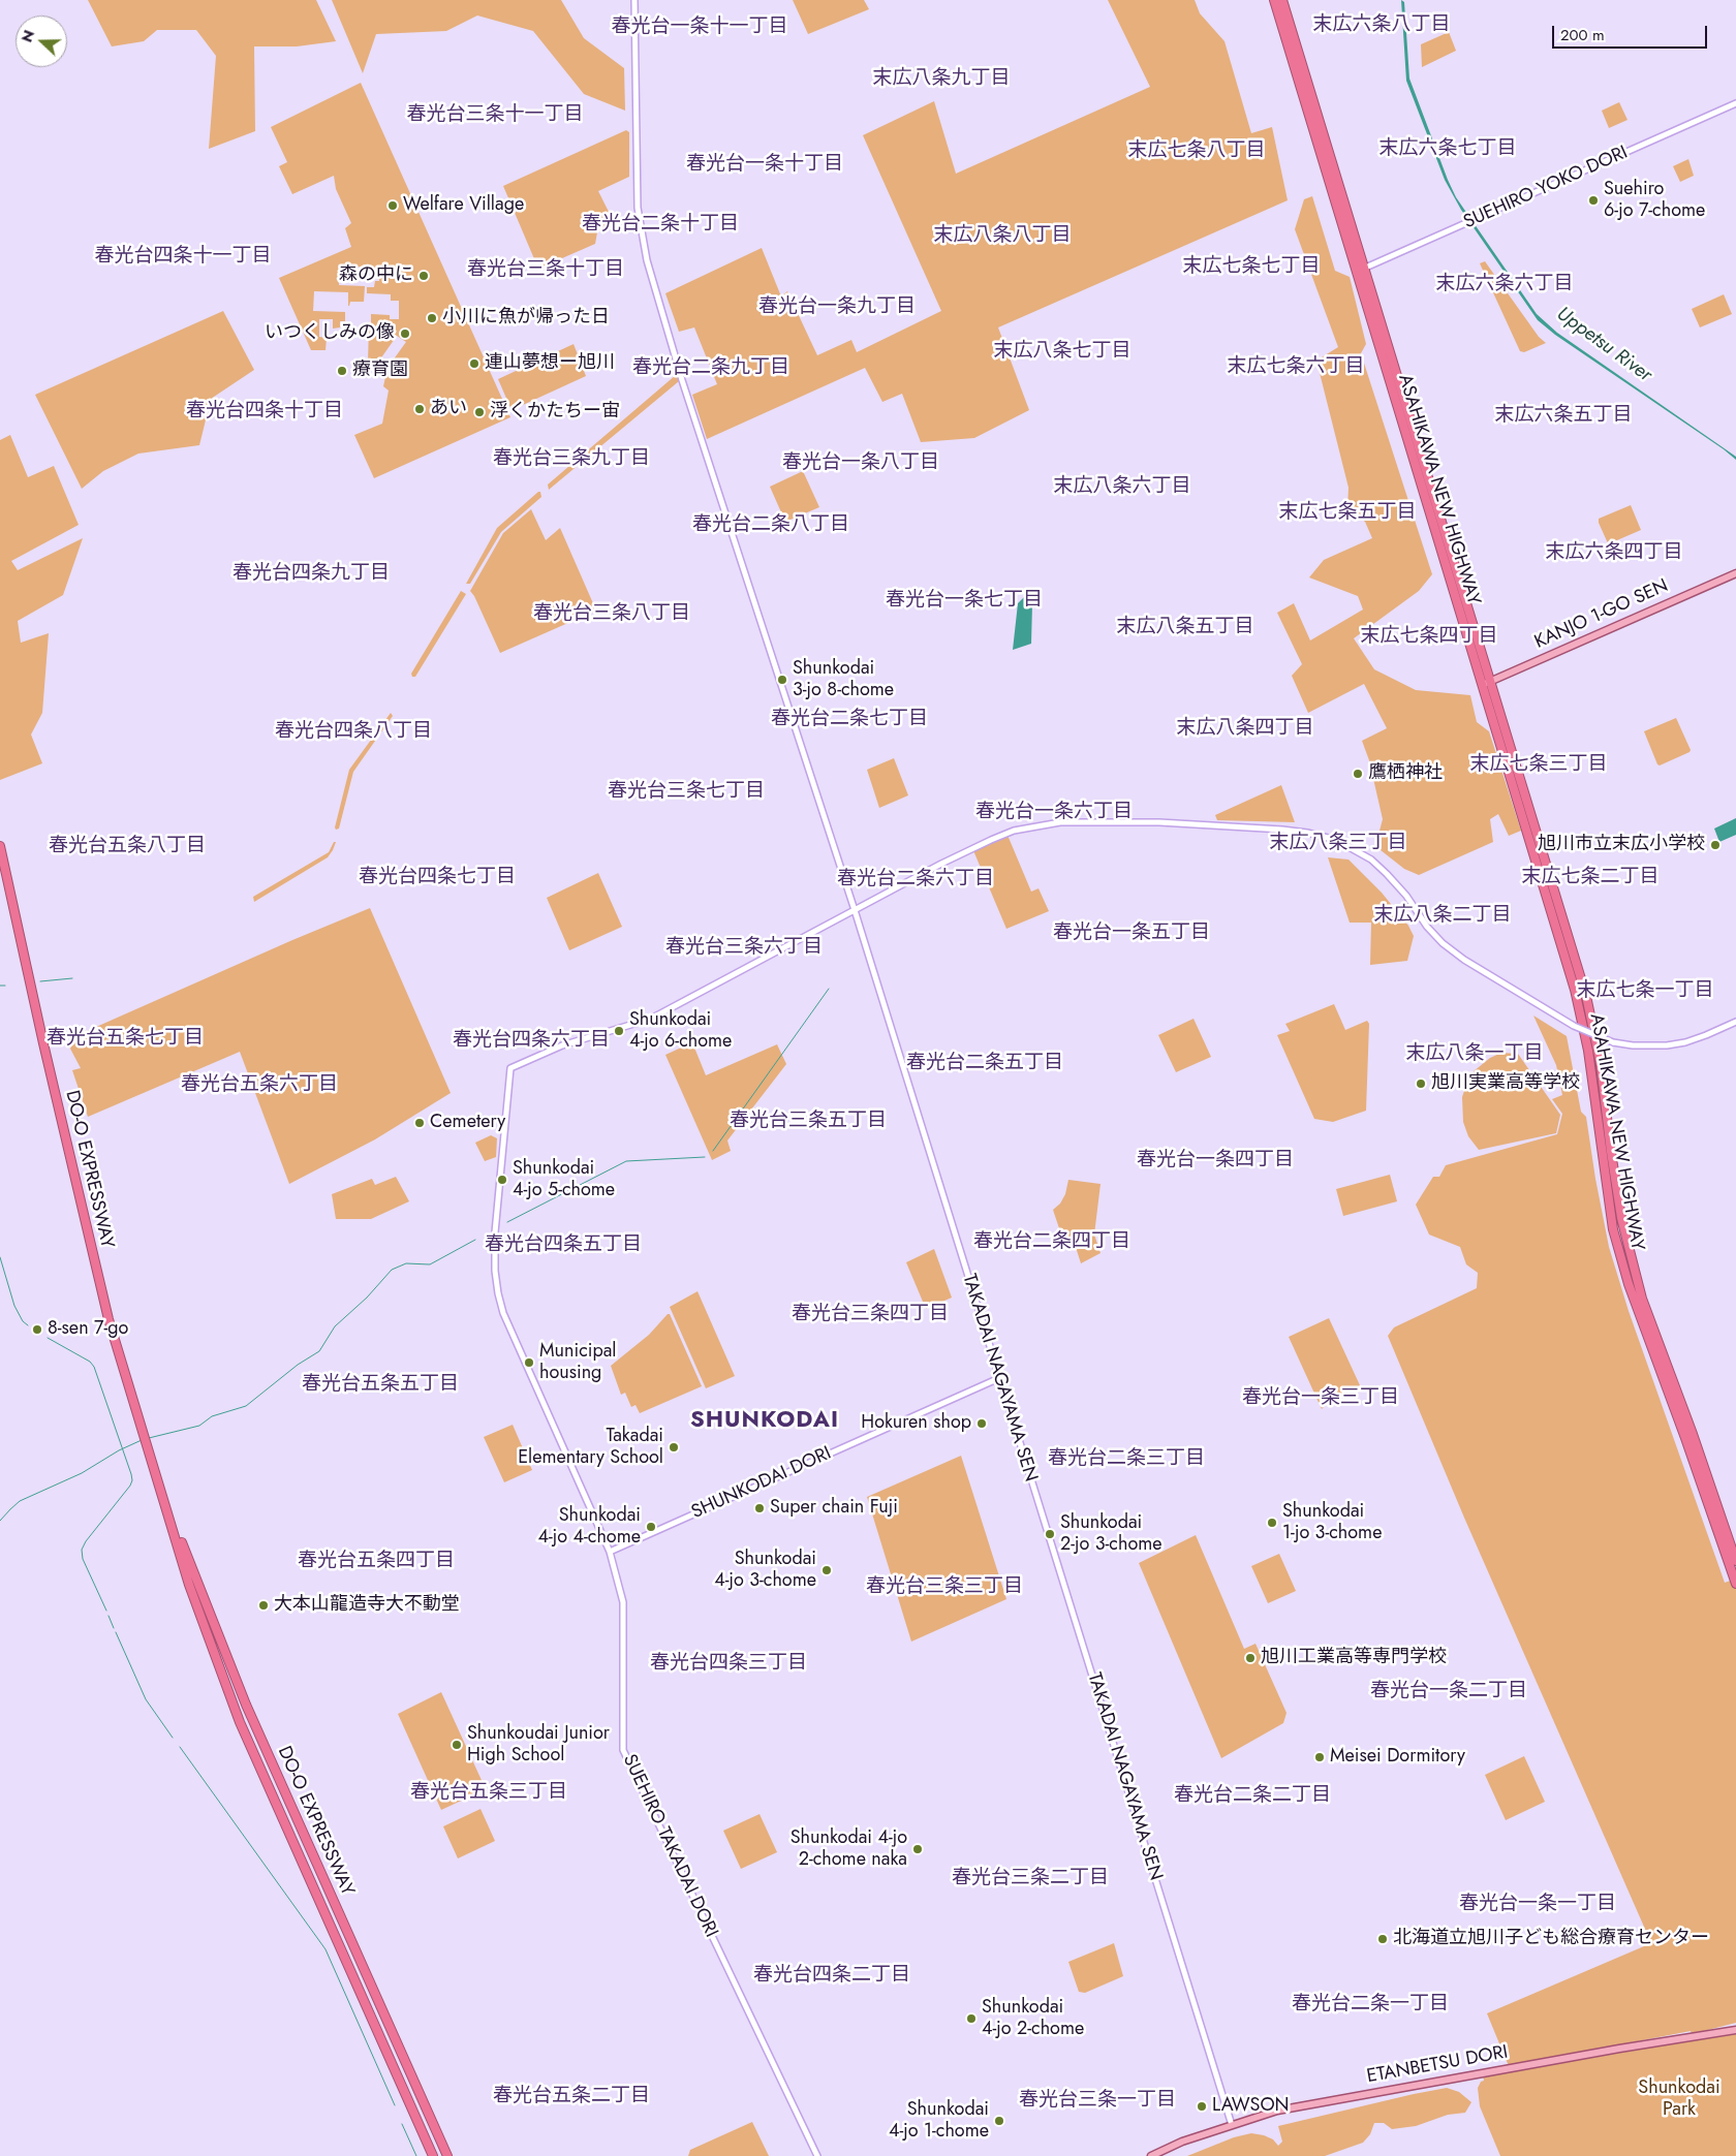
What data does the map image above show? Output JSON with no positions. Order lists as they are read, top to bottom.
{
  "streets": {
    "highway": ["ASAHIKAWA NEW HIGHWAY", "DO-O EXPRESSWAY"],
    "main road": ["KANJO 1-GO SEN", "ETANBETSU DORI"],
    "street": [
      "SUEHIRO YOKO DORI",
      "TAKADAI NAGAYAMA SEN",
      "SHUNKODAI DORI",
      "SUEHIRO TAKADAI DORI"
    ]
  },
  "crossings": [
    ["SUEHIRO YOKO DORI", "ASAHIKAWA NEW HIGHWAY"],
    ["ASAHIKAWA NEW HIGHWAY", "KANJO 1-GO SEN"],
    ["TAKADAI NAGAYAMA SEN", "SHUNKODAI DORI"],
    ["TAKADAI NAGAYAMA SEN", "SUEHIRO TAKADAI DORI"],
    ["TAKADAI NAGAYAMA SEN", "ETANBETSU DORI"],
    ["SHUNKODAI DORI", "SUEHIRO TAKADAI DORI"]
  ],
  "districts": [
    "末広六条八丁目",
    "春光台一条十一丁目",
    "末広八条九丁目",
    "春光台三条十一丁目",
    "末広六条七丁目",
    "末広七条八丁目",
    "春光台一条十丁目",
    "春光台二条十丁目",
    "末広八条八丁目",
    "春光台四条十一丁目",
    "末広七条七丁目",
    "春光台三条十丁目",
    "末広六条六丁目",
    "春光台一条九丁目",
    "末広八条七丁目",
    "末広七条六丁目",
    "春光台二条九丁目",
    "春光台四条十丁目",
    "末広六条五丁目",
    "春光台三条九丁目",
    "春光台一条八丁目",
    "末広八条六丁目",
    "末広七条五丁目",
    "春光台二条八丁目",
    "末広六条四丁目",
    "春光台四条九丁目",
    "春光台一条七丁目",
    "春光台三条八丁目",
    "末広八条五丁目",
    "末広七条四丁目",
    "春光台二条七丁目",
    "末広八条四丁目",
    "春光台四条八丁目",
    "末広七条三丁目",
    "春光台三条七丁目",
    "春光台一条六丁目",
    "末広八条三丁目",
    "春光台五条八丁目",
    "春光台四条七丁目",
    "末広七条二丁目",
    "春光台二条六丁目",
    "末広八条二丁目",
    "春光台一条五丁目",
    "春光台三条六丁目",
    "末広七条一丁目",
    "春光台五条七丁目",
    "春光台四条六丁目",
    "末広八条一丁目",
    "春光台二条五丁目",
    "春光台五条六丁目",
    "春光台三条五丁目",
    "春光台一条四丁目",
    "春光台二条四丁目",
    "春光台四条五丁目",
    "春光台三条四丁目",
    "春光台五条五丁目",
    "春光台一条三丁目",
    "SHUNKODAI",
    "春光台二条三丁目",
    "春光台五条四丁目",
    "春光台三条三丁目",
    "春光台四条三丁目",
    "春光台一条二丁目",
    "春光台五条三丁目",
    "春光台二条二丁目",
    "春光台三条二丁目",
    "春光台一条一丁目",
    "春光台四条二丁目",
    "春光台二条一丁目",
    "春光台五条二丁目",
    "春光台三条一丁目"
  ],
  "water": ["Uppetsu River"],
  "parks": ["Shunkodai Park"],
  "places": [
    "Suehiro 6-jo 7-chome",
    "Welfare Village",
    "森の中に",
    "小川に魚が帰った日",
    "いつくしみの像",
    "連山夢想ー旭川",
    "療育園",
    "あい",
    "浮くかたちー宙",
    "Shunkodai 3-jo 8-chome",
    "鷹栖神社",
    "旭川市立末広小学校",
    "Shunkodai 4-jo 6-chome",
    "旭川実業高等学校",
    "Cemetery",
    "Shunkodai 4-jo 5-chome",
    "8-sen 7-go",
    "Municipal housing",
    "Hokuren shop",
    "Takadai Elementary School",
    "Super chain Fuji",
    "Shunkodai 1-jo 3-chome",
    "Shunkodai 4-jo 4-chome",
    "Shunkodai 2-jo 3-chome",
    "Shunkodai 4-jo 3-chome",
    "大本山龍造寺大不動堂",
    "旭川工業高等専門学校",
    "Shunkoudai Junior High School",
    "Meisei Dormitory",
    "Shunkodai 4-jo 2-chome naka",
    "北海道立旭川子ども総合療育センター",
    "Shunkodai 4-jo 2-chome",
    "LAWSON",
    "Shunkodai 4-jo 1-chome"
  ],
  "scale_bar": "200 m",
  "north": "left"
}
